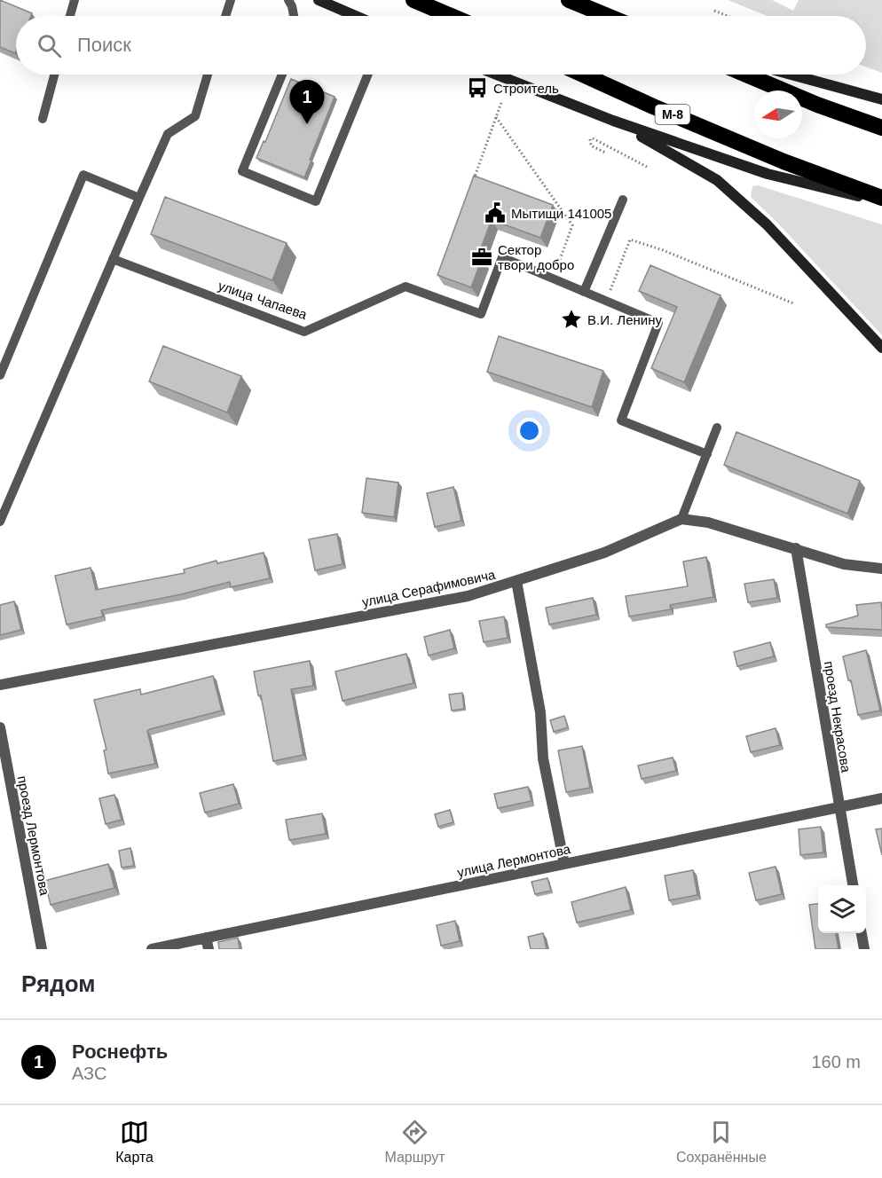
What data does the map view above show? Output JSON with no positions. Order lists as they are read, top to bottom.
{
  "streets": {
    "highway": ["М-8"],
    "street": [
      "улица Серафимовича",
      "проезд Некрасова",
      "проезд Лермонтова",
      "улица Лермонтова"
    ],
    "lane": ["улица Чапаева"]
  },
  "crossings": [
    ["проезд Некрасова", "улица Лермонтова"]
  ],
  "places": {
    "bus stop": ["Строитель"],
    "public building": ["Мытищи 141005"],
    "office": ["Сектор твори добро"],
    "place": ["В.И. Ленину"]
  },
  "north": "left",
  "page": {
    "search": "Поиск",
    "pins": "1",
    "heading": "Рядом",
    "list": [
      {
        "mark": "1",
        "name": "Роснефть",
        "note": "АЗС",
        "value": "160 m"
      }
    ],
    "nav": ["Карта", "Маршрут", "Сохранённые"]
  }
}
